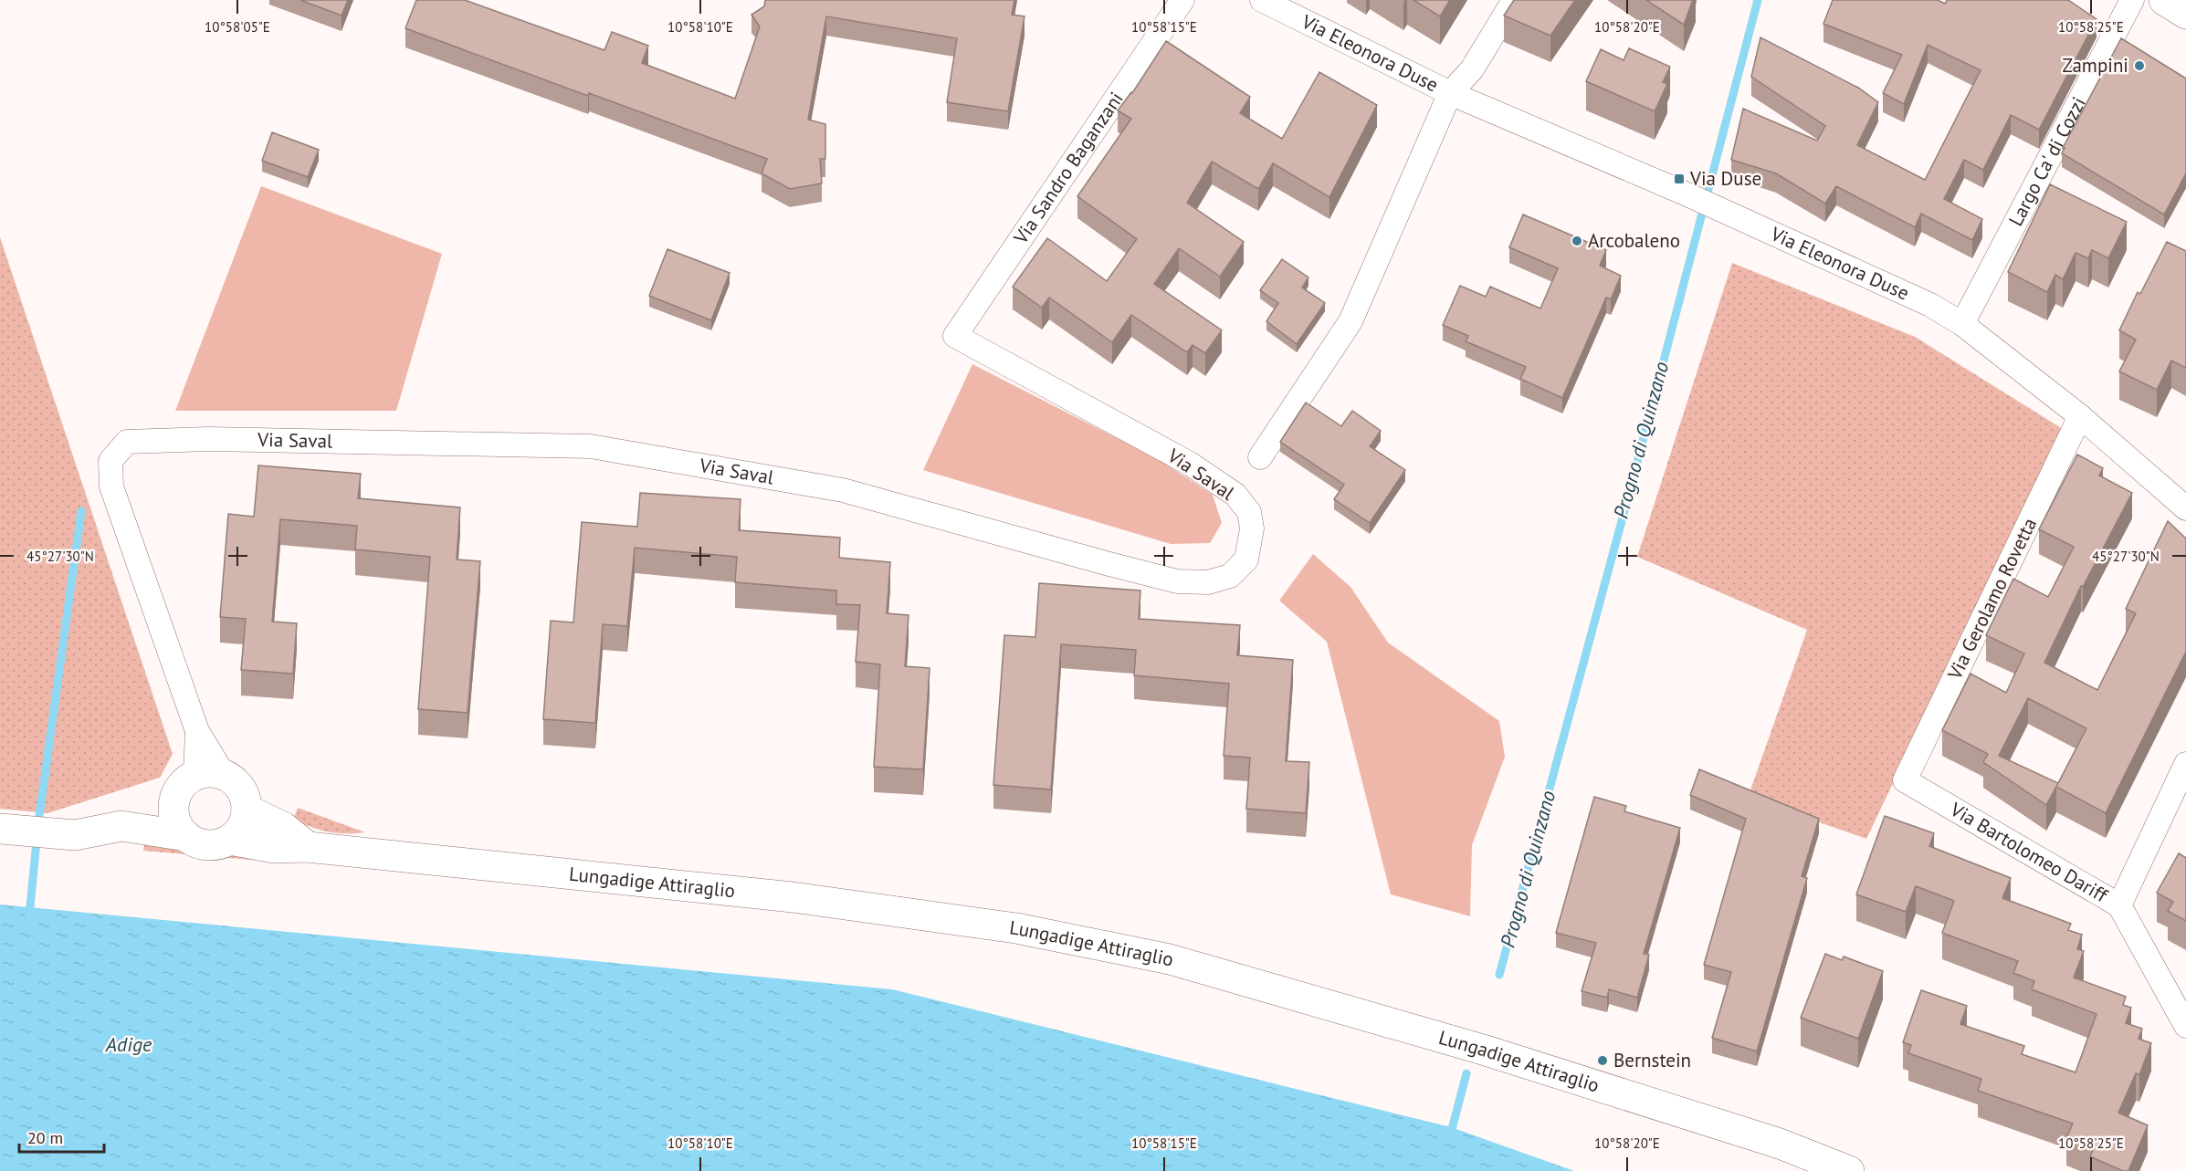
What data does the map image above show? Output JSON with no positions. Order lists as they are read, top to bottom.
{
  "streets": {
    "street": [
      "Via Eleonora Duse",
      "Largo Ca' di Cozzi",
      "Via Sandro Baganzani",
      "Via Saval",
      "Via Gerolamo Rovetta",
      "Via Bartolomeo Dariff",
      "Lungadige Attiraglio"
    ]
  },
  "crossings": [
    ["Via Eleonora Duse", "Largo Ca' di Cozzi"],
    ["Via Eleonora Duse", "Via Gerolamo Rovetta"],
    ["Via Sandro Baganzani", "Via Saval"],
    ["Via Saval", "Lungadige Attiraglio"],
    ["Via Gerolamo Rovetta", "Via Bartolomeo Dariff"]
  ],
  "water": ["Progno di Quinzano", "Adige"],
  "places": {
    "other": ["Zampini", "Arcobaleno", "Bernstein"],
    "transit": ["Via Duse"]
  },
  "scale_bar": "20 m",
  "coordinates": [
    "10°58'05\"E",
    "10°58'10\"E",
    "10°58'15\"E",
    "10°58'20\"E",
    "10°58'25\"E",
    "45°27'30\"N"
  ]
}
